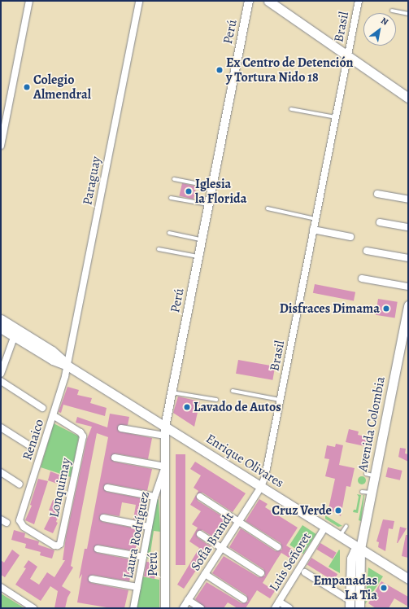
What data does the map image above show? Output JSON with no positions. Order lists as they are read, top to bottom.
{
  "streets": {
    "main road": ["Avenida Colombia", "Enrique Olivares"],
    "street": [
      "Brasil",
      "Perú",
      "Paraguay",
      "Renaico",
      "Lonquimay",
      "Laura Rodríguez",
      "Sofía Brandt",
      "Luis Señoret"
    ]
  },
  "crossings": [
    ["Brasil", "Enrique Olivares"],
    ["Brasil", "Sofía Brandt"],
    ["Perú", "Enrique Olivares"],
    ["Perú", "Laura Rodríguez"],
    ["Paraguay", "Renaico"],
    ["Paraguay", "Enrique Olivares"],
    ["Avenida Colombia", "Enrique Olivares"],
    ["Renaico", "Enrique Olivares"],
    ["Renaico", "Lonquimay"],
    ["Enrique Olivares", "Sofía Brandt"],
    ["Enrique Olivares", "Luis Señoret"]
  ],
  "places": [
    "Ex Centro de Detención y Tortura Nido 18",
    "Colegio Almendral",
    "Iglesia la Florida",
    "Disfraces Dimama",
    "Lavado de Autos",
    "Cruz Verde",
    "Empanadas La Tia"
  ],
  "north": "top right"
}
